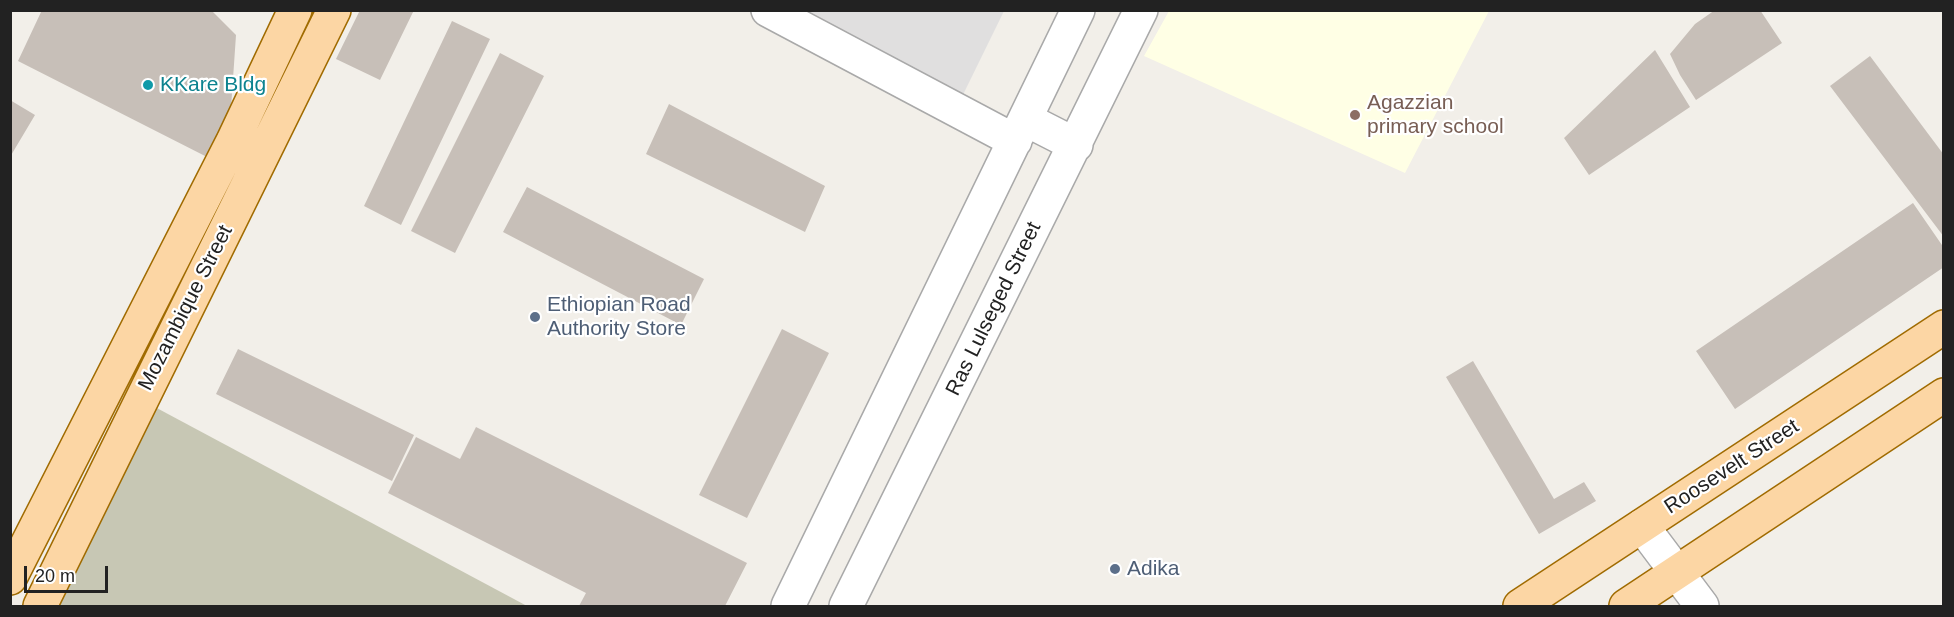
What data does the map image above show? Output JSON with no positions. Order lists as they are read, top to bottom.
{
  "streets": {
    "main road": ["Mozambique Street", "Roosevelt Street"],
    "street": ["Ras Lulseged Street"]
  },
  "places": [
    "KKare Bldg",
    "Agazzian primary school",
    "Ethiopian Road Authority Store",
    "Adika"
  ],
  "scale_bar": "20 m"
}
